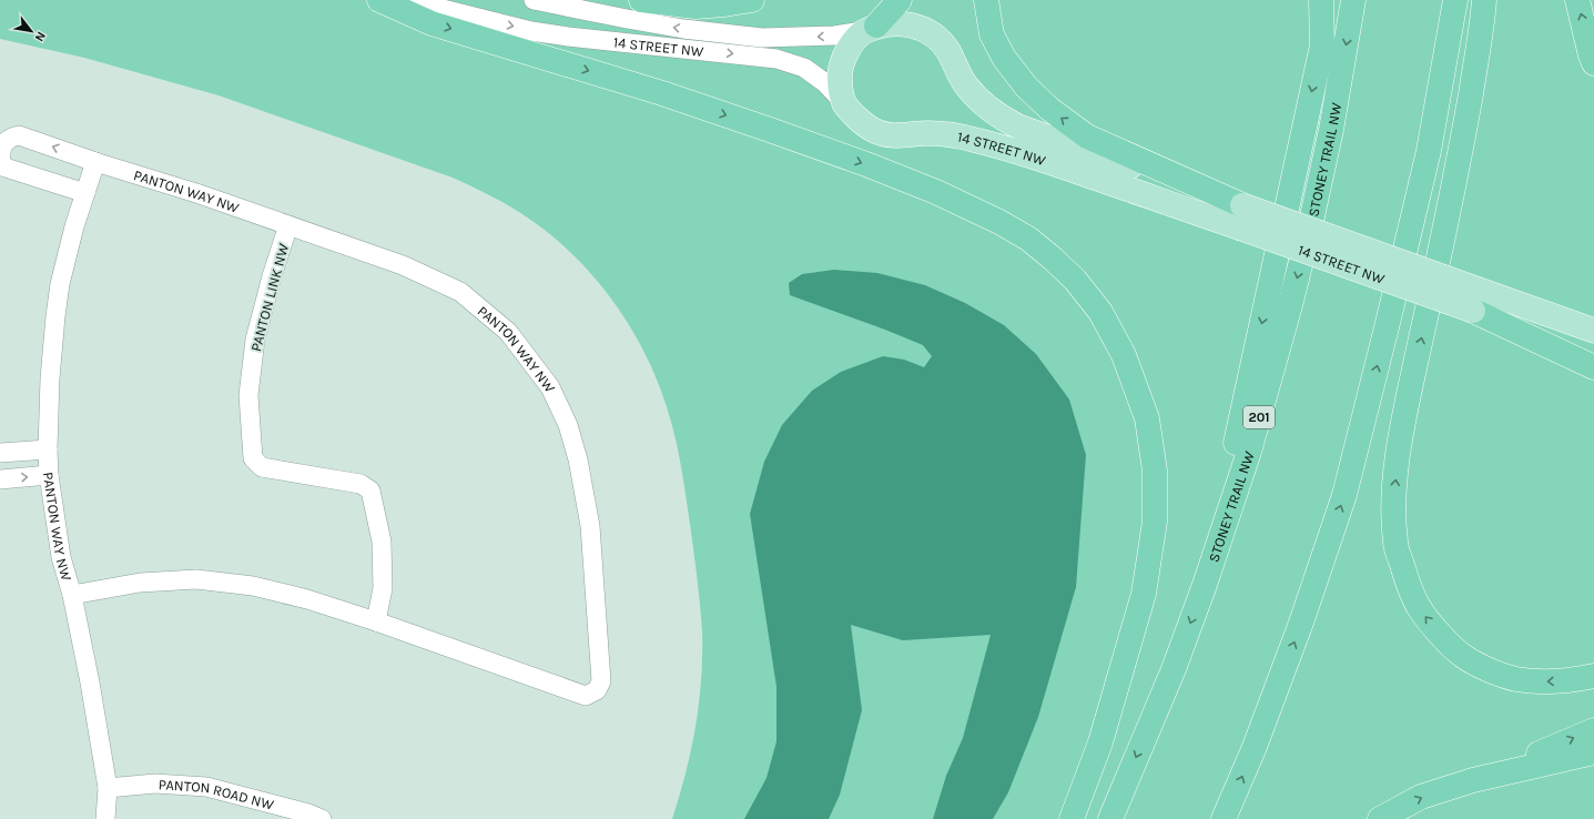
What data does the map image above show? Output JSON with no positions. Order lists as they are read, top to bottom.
{
  "streets": {
    "highway": ["STONEY TRAIL NW", "201"],
    "main road": ["14 STREET NW"],
    "street": ["PANTON WAY NW", "PANTON LINK NW", "PANTON ROAD NW"]
  },
  "crossings": [
    ["PANTON WAY NW", "PANTON LINK NW"],
    ["PANTON WAY NW", "PANTON ROAD NW"]
  ],
  "north": "bottom right"
}
